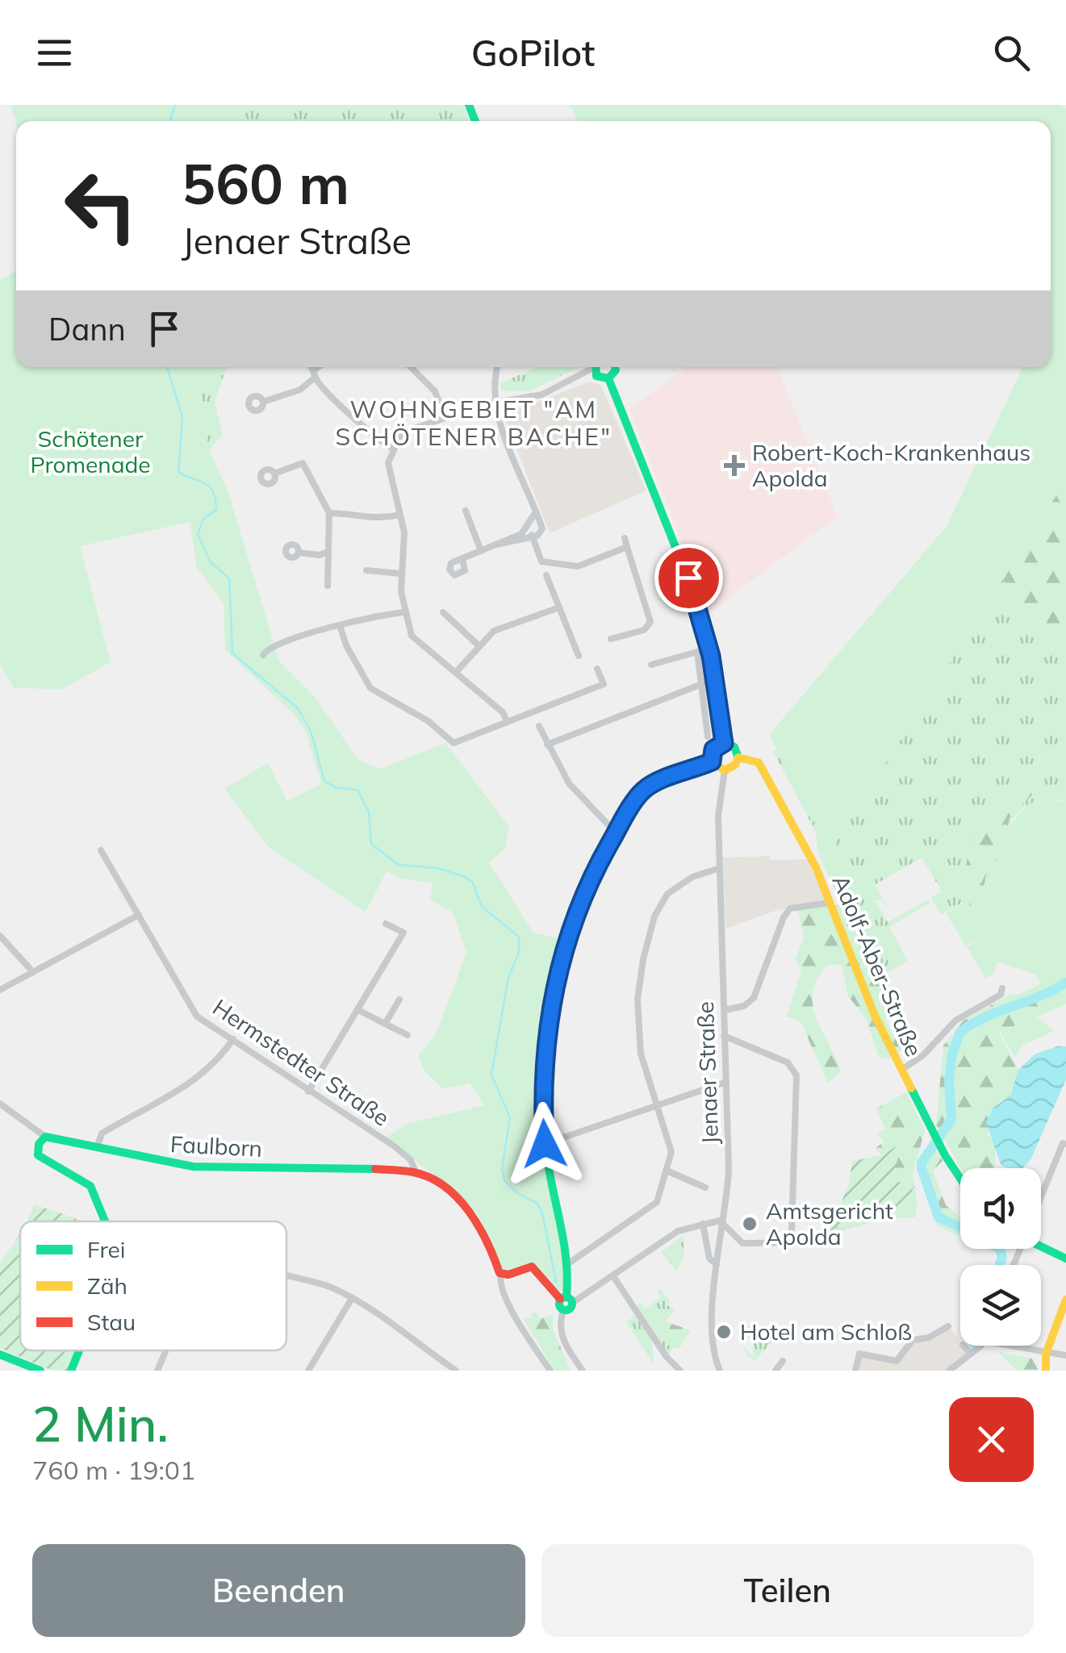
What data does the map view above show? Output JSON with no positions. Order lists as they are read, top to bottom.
{
  "streets": {
    "street": [
      "Adolf-Aber-Straße",
      "Hermstedter Straße",
      "Jenaer Straße",
      "Faulborn"
    ]
  },
  "crossings": [
    ["Adolf-Aber-Straße", "Jenaer Straße"],
    ["Hermstedter Straße", "Faulborn"]
  ],
  "districts": ["WOHNGEBIET \"AM SCHÖTENER BACHE\""],
  "parks": ["Schötener Promenade"],
  "places": {
    "health": ["Robert-Koch-Krankenhaus Apolda"],
    "other": ["Amtsgericht Apolda", "Hotel am Schloß"]
  },
  "legend": ["Frei", "Zäh", "Stau"],
  "page": {
    "header": "GoPilot",
    "turn": ["560 m", "Jenaer Straße"],
    "then": "Dann",
    "heading": ["2 Min.", "760 m · 19:01"],
    "buttons": ["Beenden", "Teilen"]
  }
}
